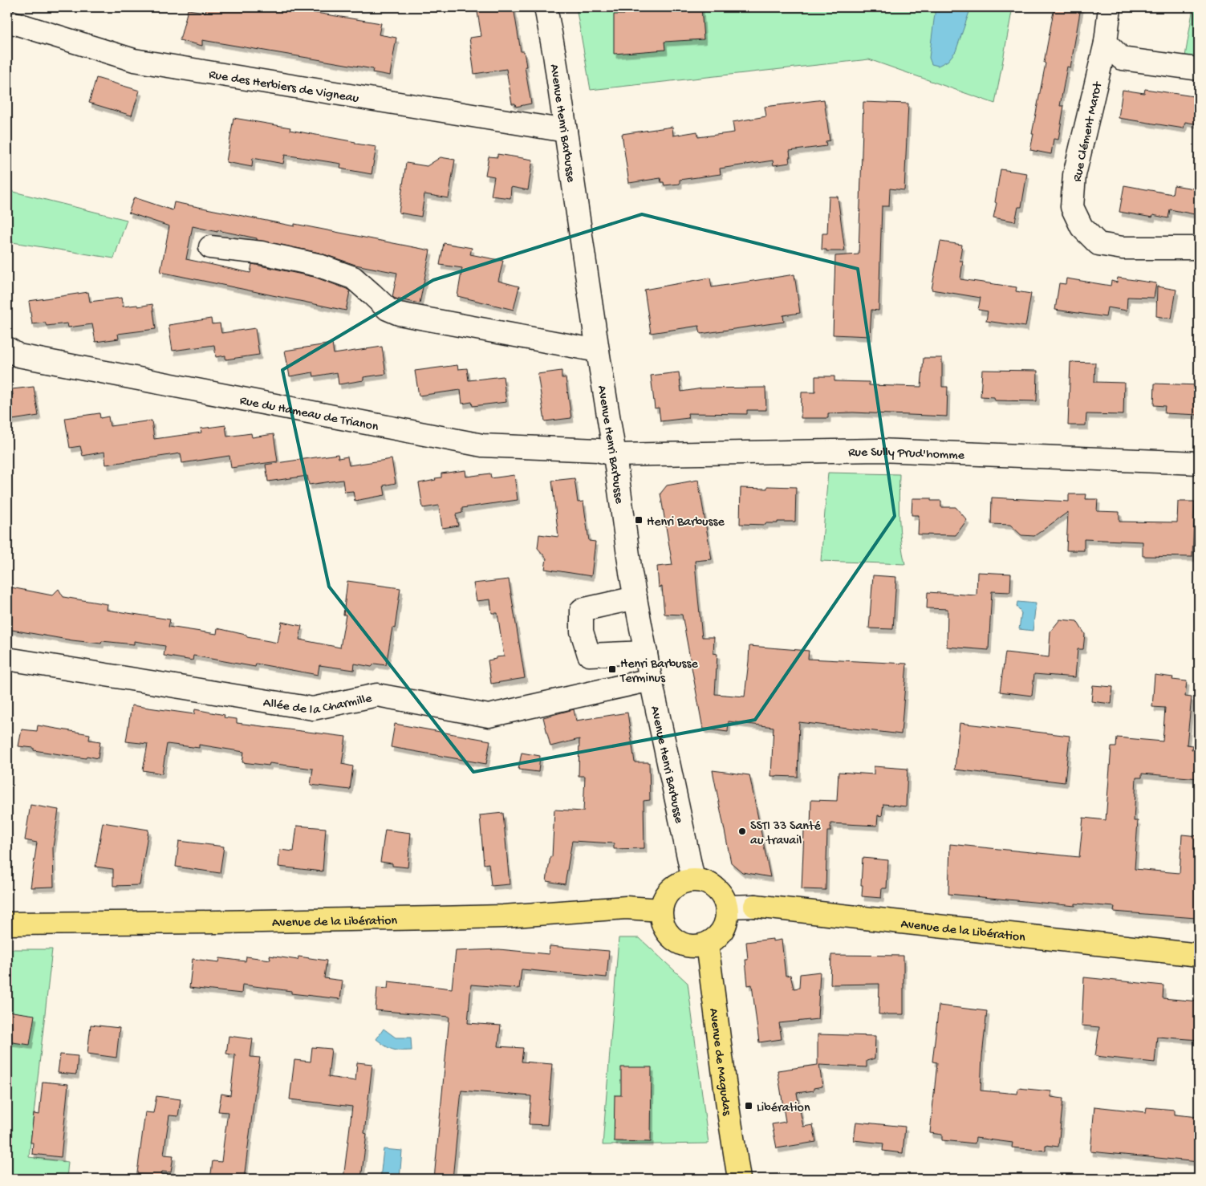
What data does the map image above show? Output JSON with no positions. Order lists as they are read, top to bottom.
{
  "streets": {
    "main road": ["Avenue de la Libération", "Avenue de Magudas"],
    "street": [
      "Rue des Herbiers de Vigneau",
      "Avenue Henri Barbusse",
      "Rue Clément Marot",
      "Rue du Hameau de Trianon",
      "Rue Sully Prud'homme",
      "Allée de la Charmille"
    ]
  },
  "crossings": [
    ["Rue des Herbiers de Vigneau", "Avenue Henri Barbusse"],
    ["Avenue Henri Barbusse", "Rue du Hameau de Trianon"],
    ["Avenue Henri Barbusse", "Rue Sully Prud'homme"],
    ["Avenue Henri Barbusse", "Allée de la Charmille"],
    ["Avenue Henri Barbusse", "Avenue de la Libération"],
    ["Avenue Henri Barbusse", "Avenue de Magudas"],
    ["Rue du Hameau de Trianon", "Rue Sully Prud'homme"],
    ["Avenue de la Libération", "Avenue de Magudas"]
  ],
  "places": {
    "transit": ["Henri Barbusse", "Henri Barbusse Terminus", "Libération"],
    "other": ["SSTI 33 Santé au travail"]
  }
}
